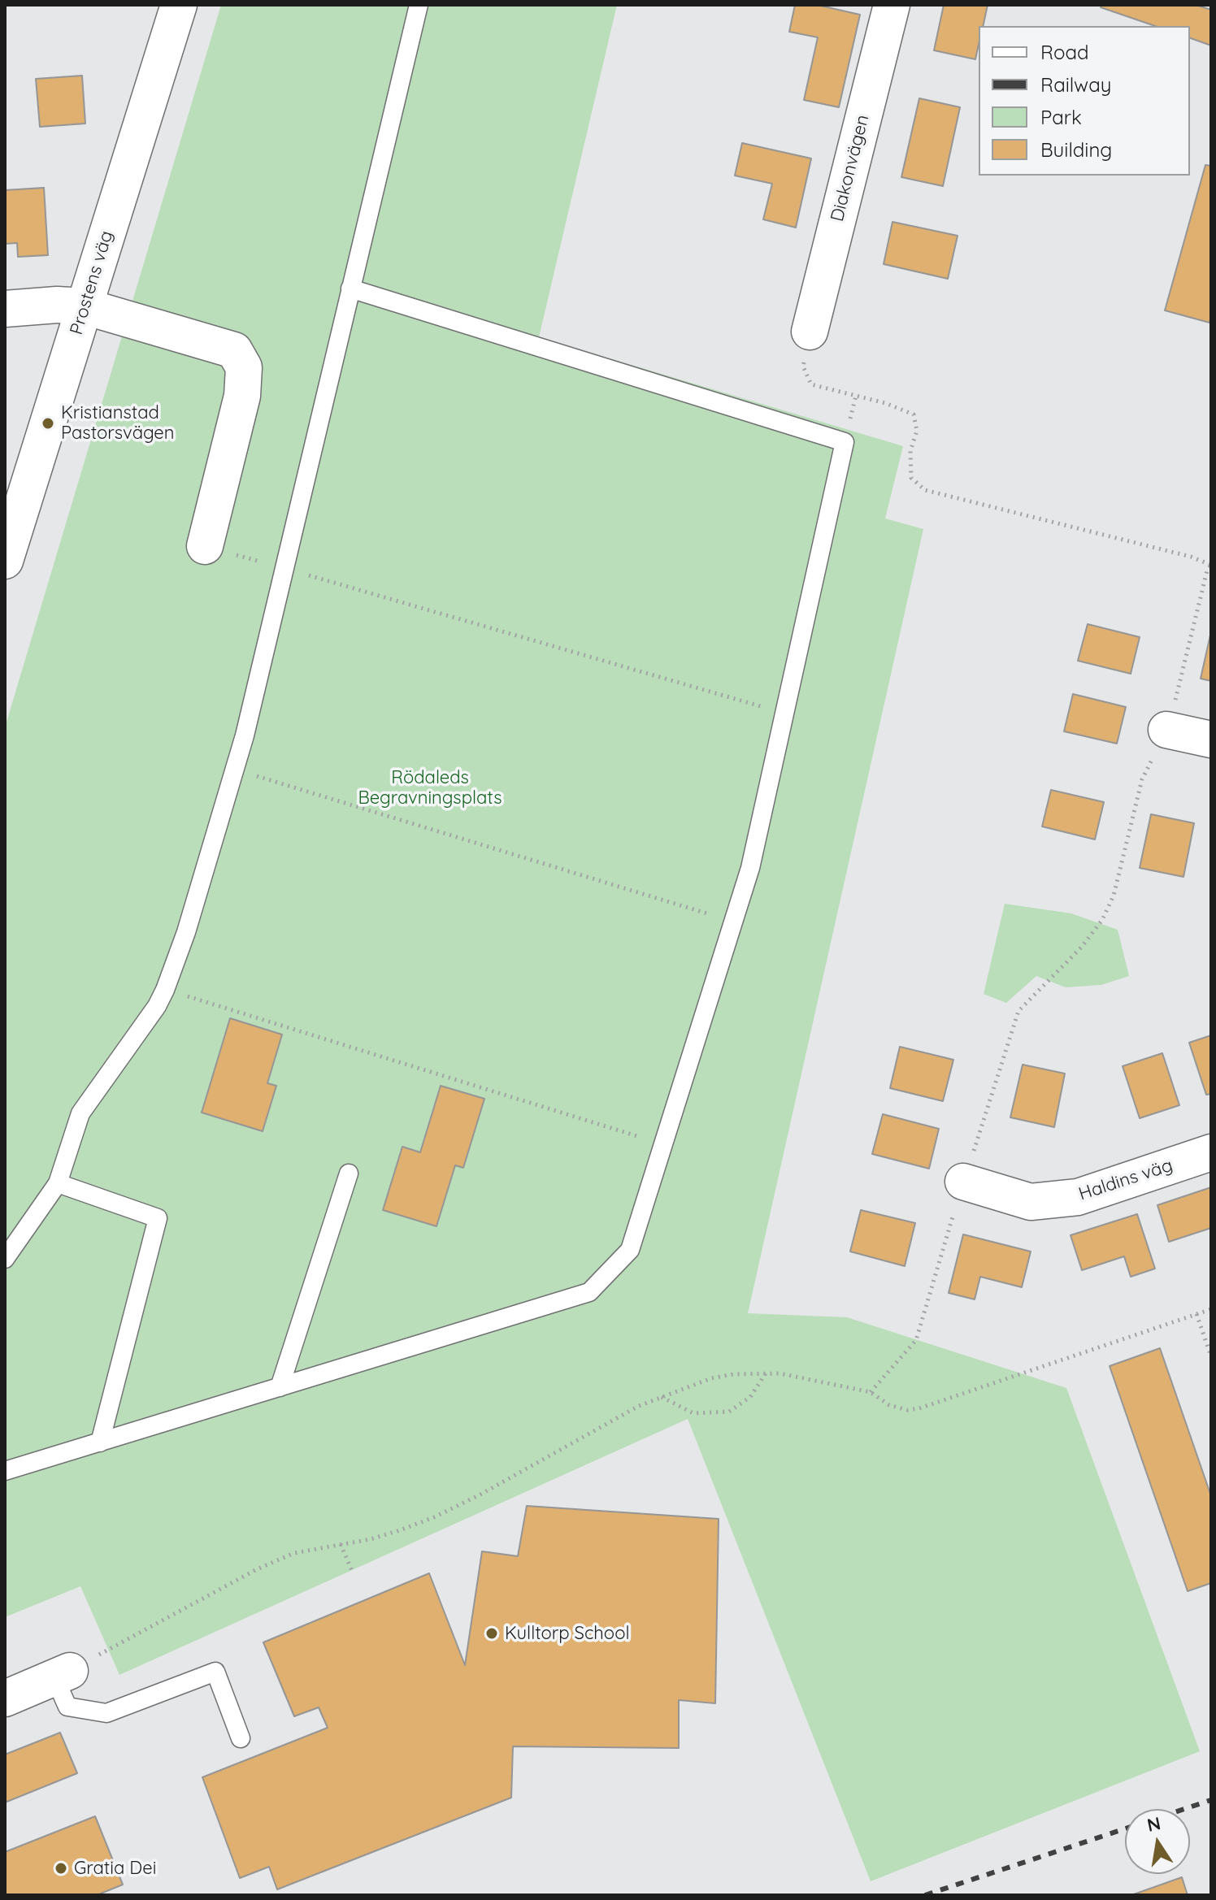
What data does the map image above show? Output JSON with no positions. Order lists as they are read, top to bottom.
{
  "streets": {
    "street": ["Diakonvägen", "Prostens väg", "Haldins väg"]
  },
  "parks": ["Rödaleds Begravningsplats"],
  "places": ["Kristianstad Pastorsvägen", "Kulltorp School", "Gratia Dei"],
  "legend": [
    "Road",
    "Railway",
    "Park",
    "Building"
  ],
  "north": "top"
}
